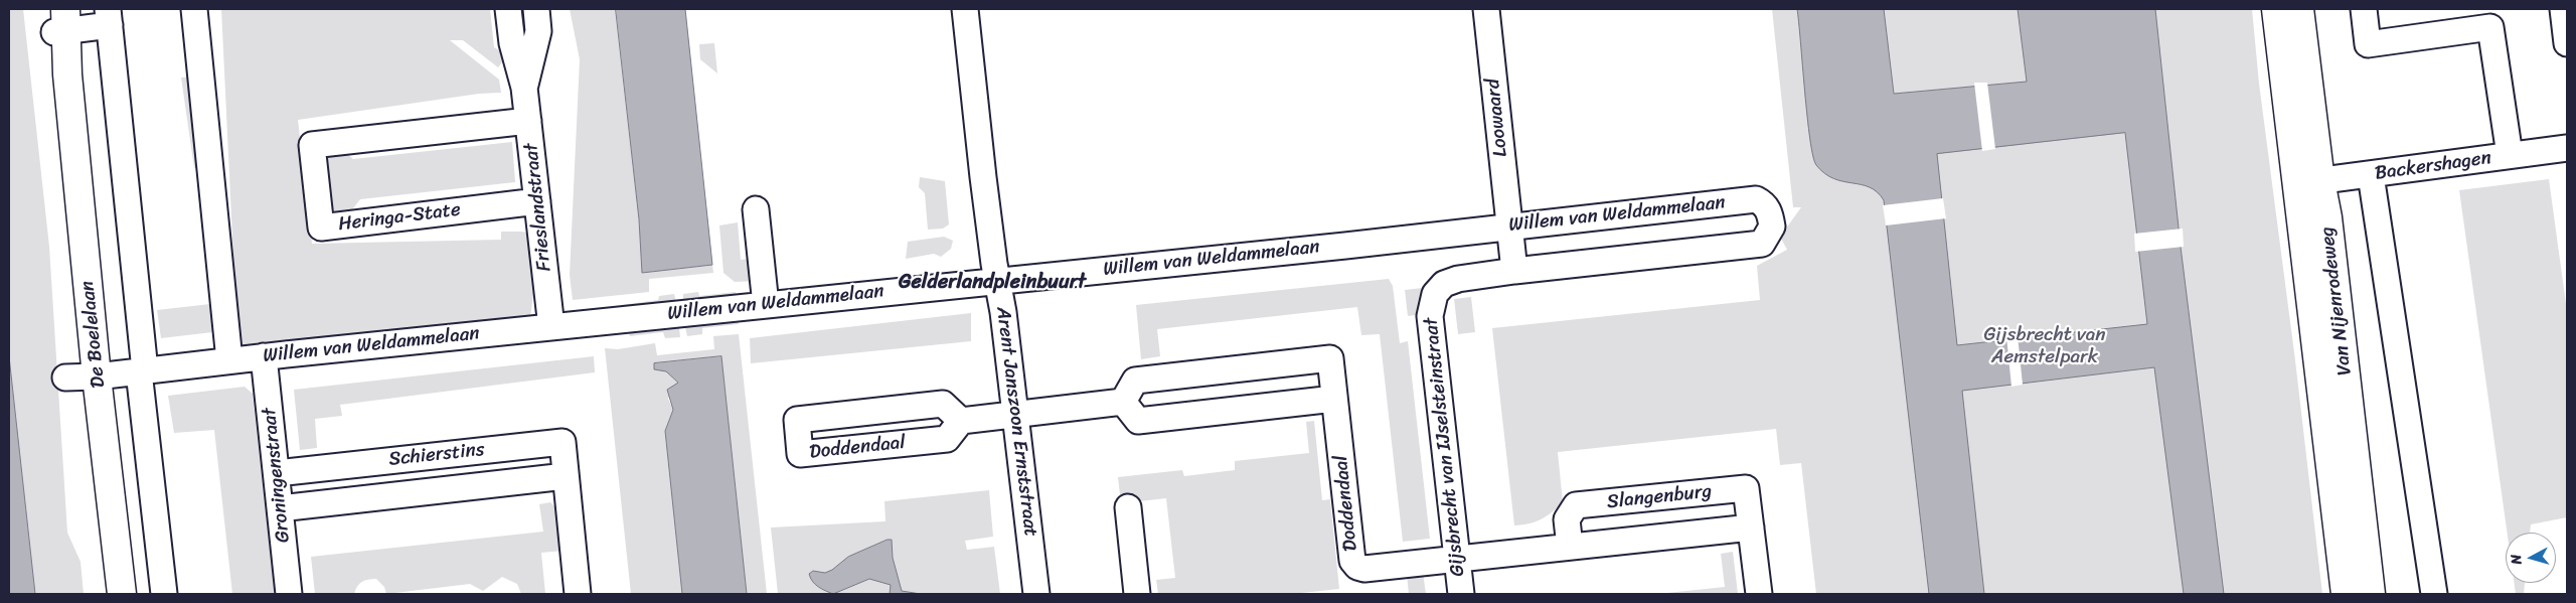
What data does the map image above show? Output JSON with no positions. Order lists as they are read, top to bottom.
{
  "streets": {
    "main road": ["Van Nijenrodeweg", "De Boelelaan"],
    "street": [
      "Loowaard",
      "Backershagen",
      "Frieslandstraat",
      "Willem van Weldammelaan",
      "Heringa-State",
      "Arent Janszoon Ernststraat",
      "Gijsbrecht van IJselsteinstraat",
      "Doddendaal",
      "Schierstins",
      "Groningenstraat",
      "Slangenburg"
    ]
  },
  "crossings": [
    ["Loowaard", "Willem van Weldammelaan"],
    ["Loowaard", "Gijsbrecht van IJselsteinstraat"],
    ["Backershagen", "Van Nijenrodeweg"],
    ["Frieslandstraat", "Willem van Weldammelaan"],
    ["Frieslandstraat", "Heringa-State"],
    ["Willem van Weldammelaan", "De Boelelaan"],
    ["Willem van Weldammelaan", "Arent Janszoon Ernststraat"],
    ["Willem van Weldammelaan", "Gijsbrecht van IJselsteinstraat"],
    ["Willem van Weldammelaan", "Groningenstraat"],
    ["Gijsbrecht van IJselsteinstraat", "Doddendaal"],
    ["Gijsbrecht van IJselsteinstraat", "Slangenburg"],
    ["Doddendaal", "Slangenburg"],
    ["Schierstins", "Groningenstraat"]
  ],
  "districts": ["Gelderlandpleinbuurt"],
  "parks": ["Gijsbrecht van Aemstelpark"],
  "north": "left"
}
